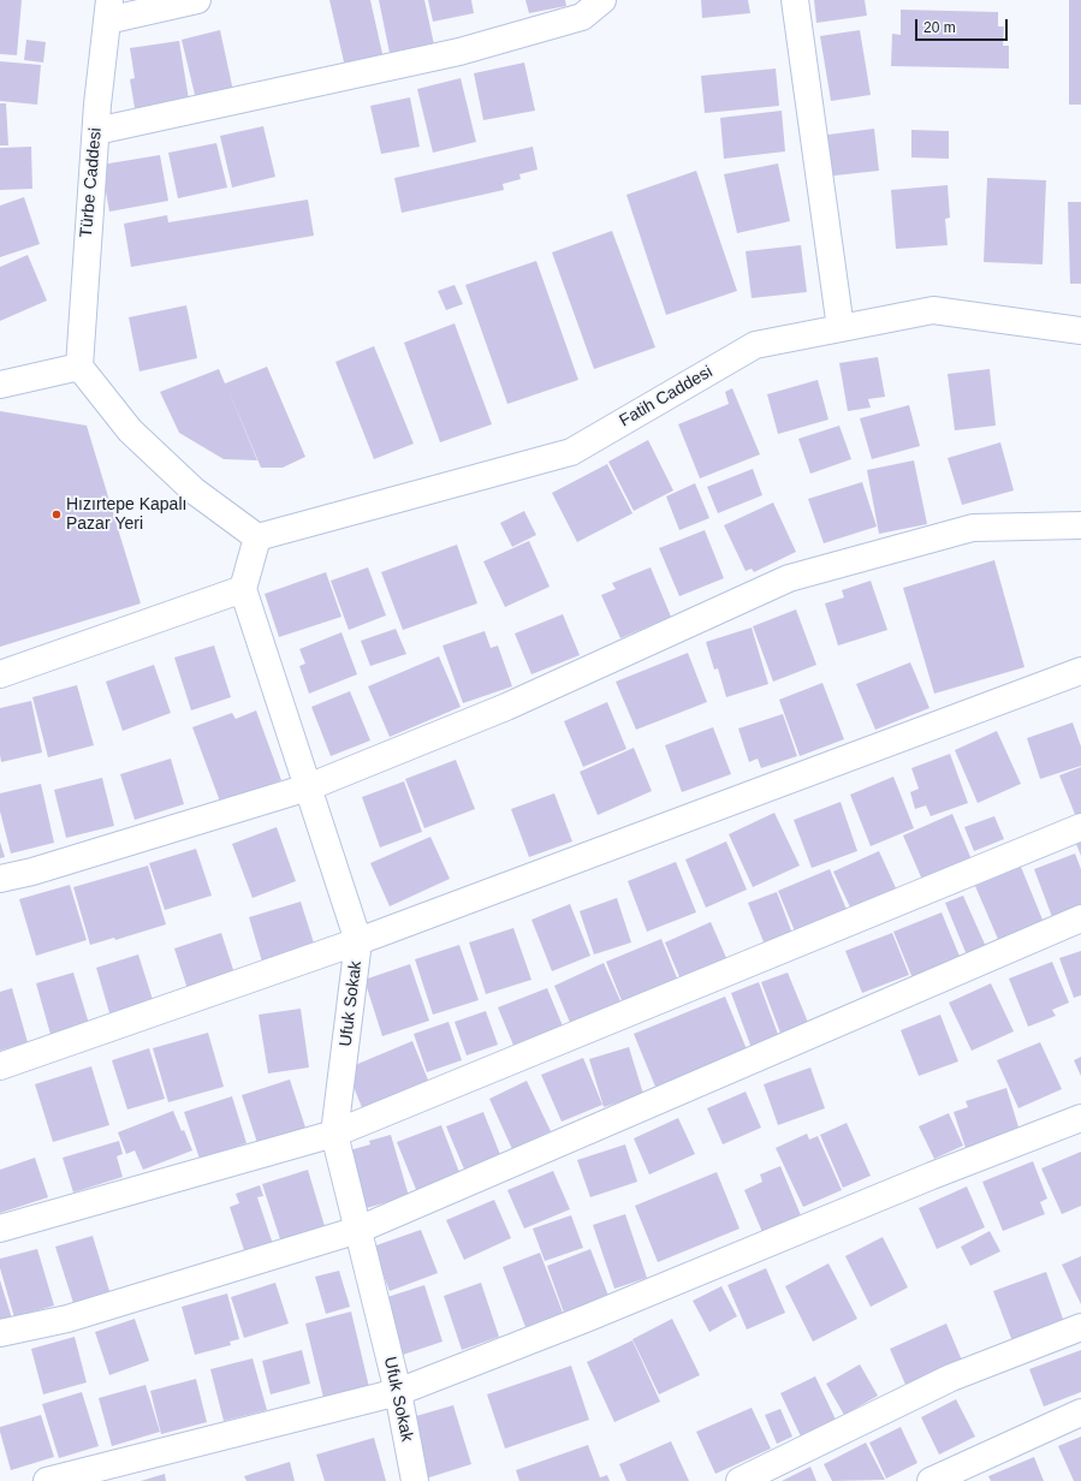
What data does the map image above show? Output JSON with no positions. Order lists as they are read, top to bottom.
{
  "streets": {
    "street": ["Türbe Caddesi", "Fatih Caddesi", "Ufuk Sokak"]
  },
  "places": ["Hızırtepe Kapalı Pazar Yeri"],
  "scale_bar": "20 m"
}
